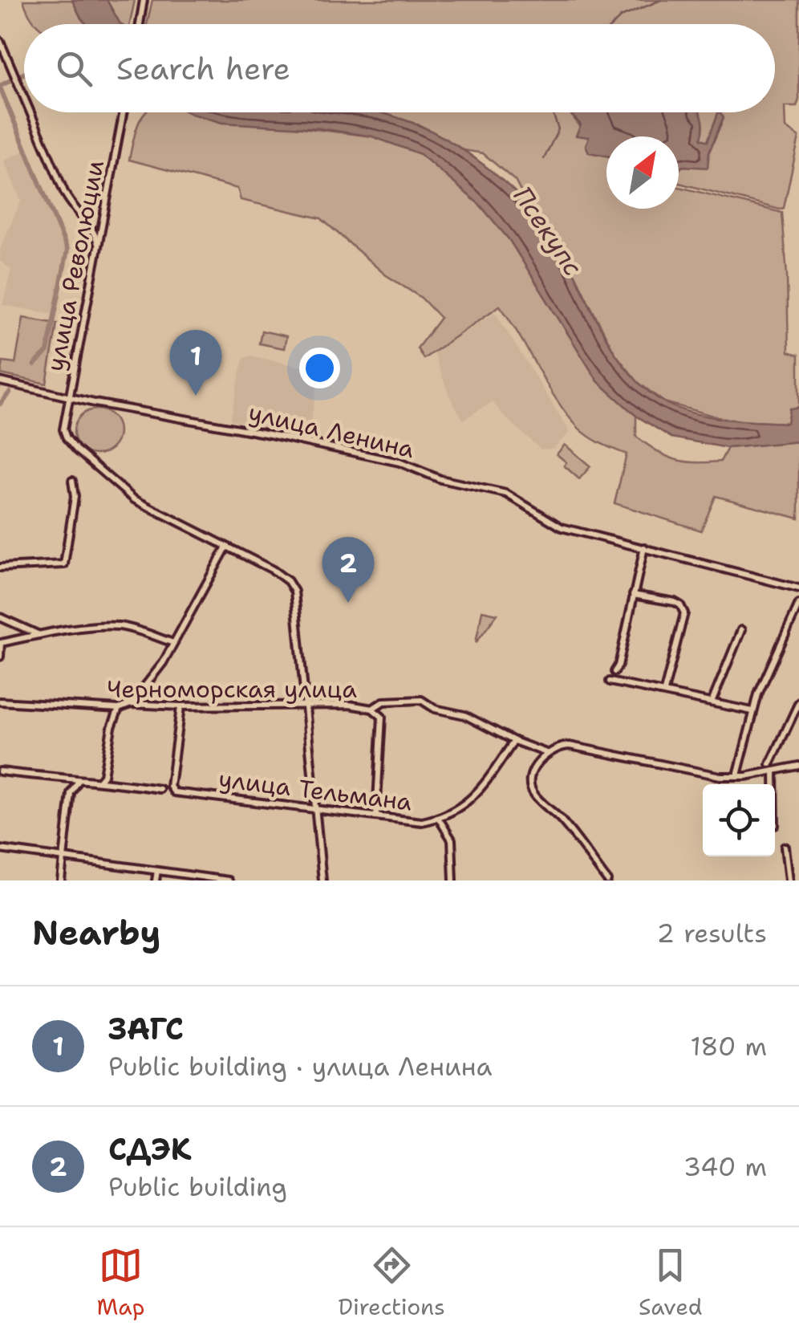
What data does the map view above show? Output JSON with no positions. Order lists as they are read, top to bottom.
{
  "streets": {
    "street": [
      "улица Революции",
      "улица Ленина",
      "Черноморская улица",
      "улица Тельмана"
    ]
  },
  "crossings": [
    ["улица Революции", "улица Ленина"],
    ["Черноморская улица", "улица Тельмана"]
  ],
  "water": ["Псекупс"],
  "north": "top right",
  "page": {
    "search": "Search here",
    "pins": ["1", "2"],
    "heading": ["Nearby", "2 results"],
    "list": [
      {
        "mark": "1",
        "name": "ЗАГС",
        "note": "Public building · улица Ленина",
        "value": "180 m"
      },
      {
        "mark": "2",
        "name": "СДЭК",
        "note": "Public building",
        "value": "340 m"
      }
    ],
    "nav": ["Map", "Directions", "Saved"]
  }
}
